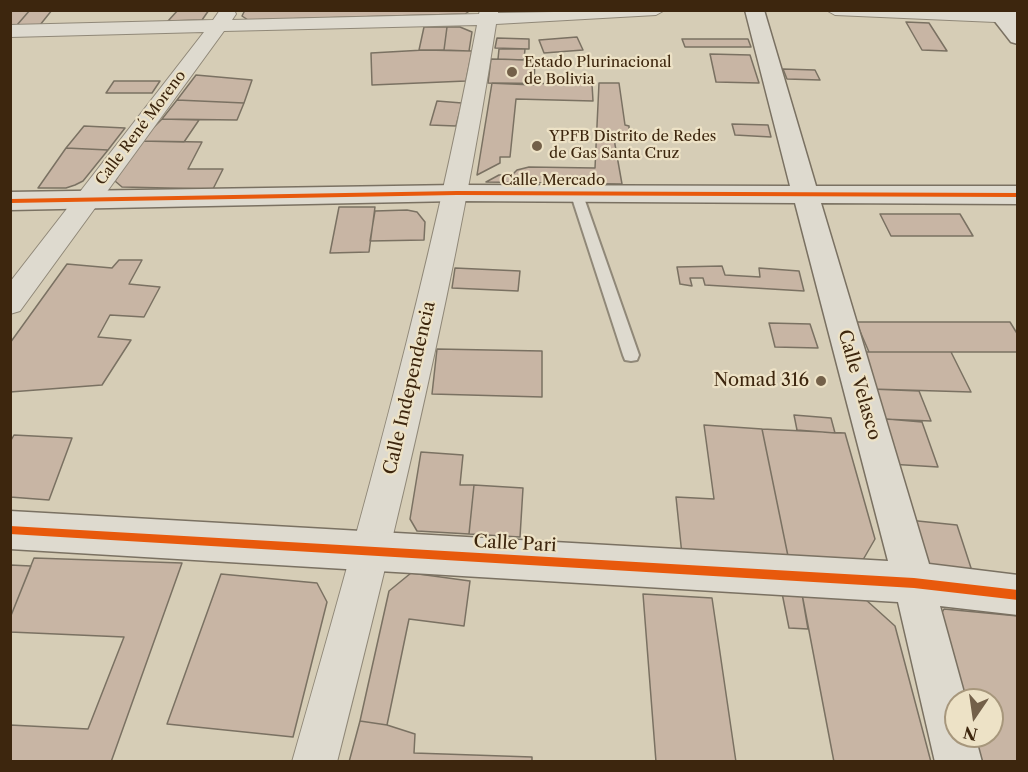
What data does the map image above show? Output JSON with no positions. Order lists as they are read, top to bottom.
{
  "streets": {
    "street": [
      "Calle René Moreno",
      "Calle Mercado",
      "Calle Velasco",
      "Calle Independencia",
      "Calle Pari"
    ]
  },
  "crossings": [
    ["Calle René Moreno", "Calle Mercado"],
    ["Calle Mercado", "Calle Velasco"],
    ["Calle Mercado", "Calle Independencia"],
    ["Calle Velasco", "Calle Pari"],
    ["Calle Independencia", "Calle Pari"]
  ],
  "places": ["Estado Plurinacional de Bolivia", "YPFB Distrito de Redes de Gas Santa Cruz", "Nomad 316"],
  "north": "bottom"
}
